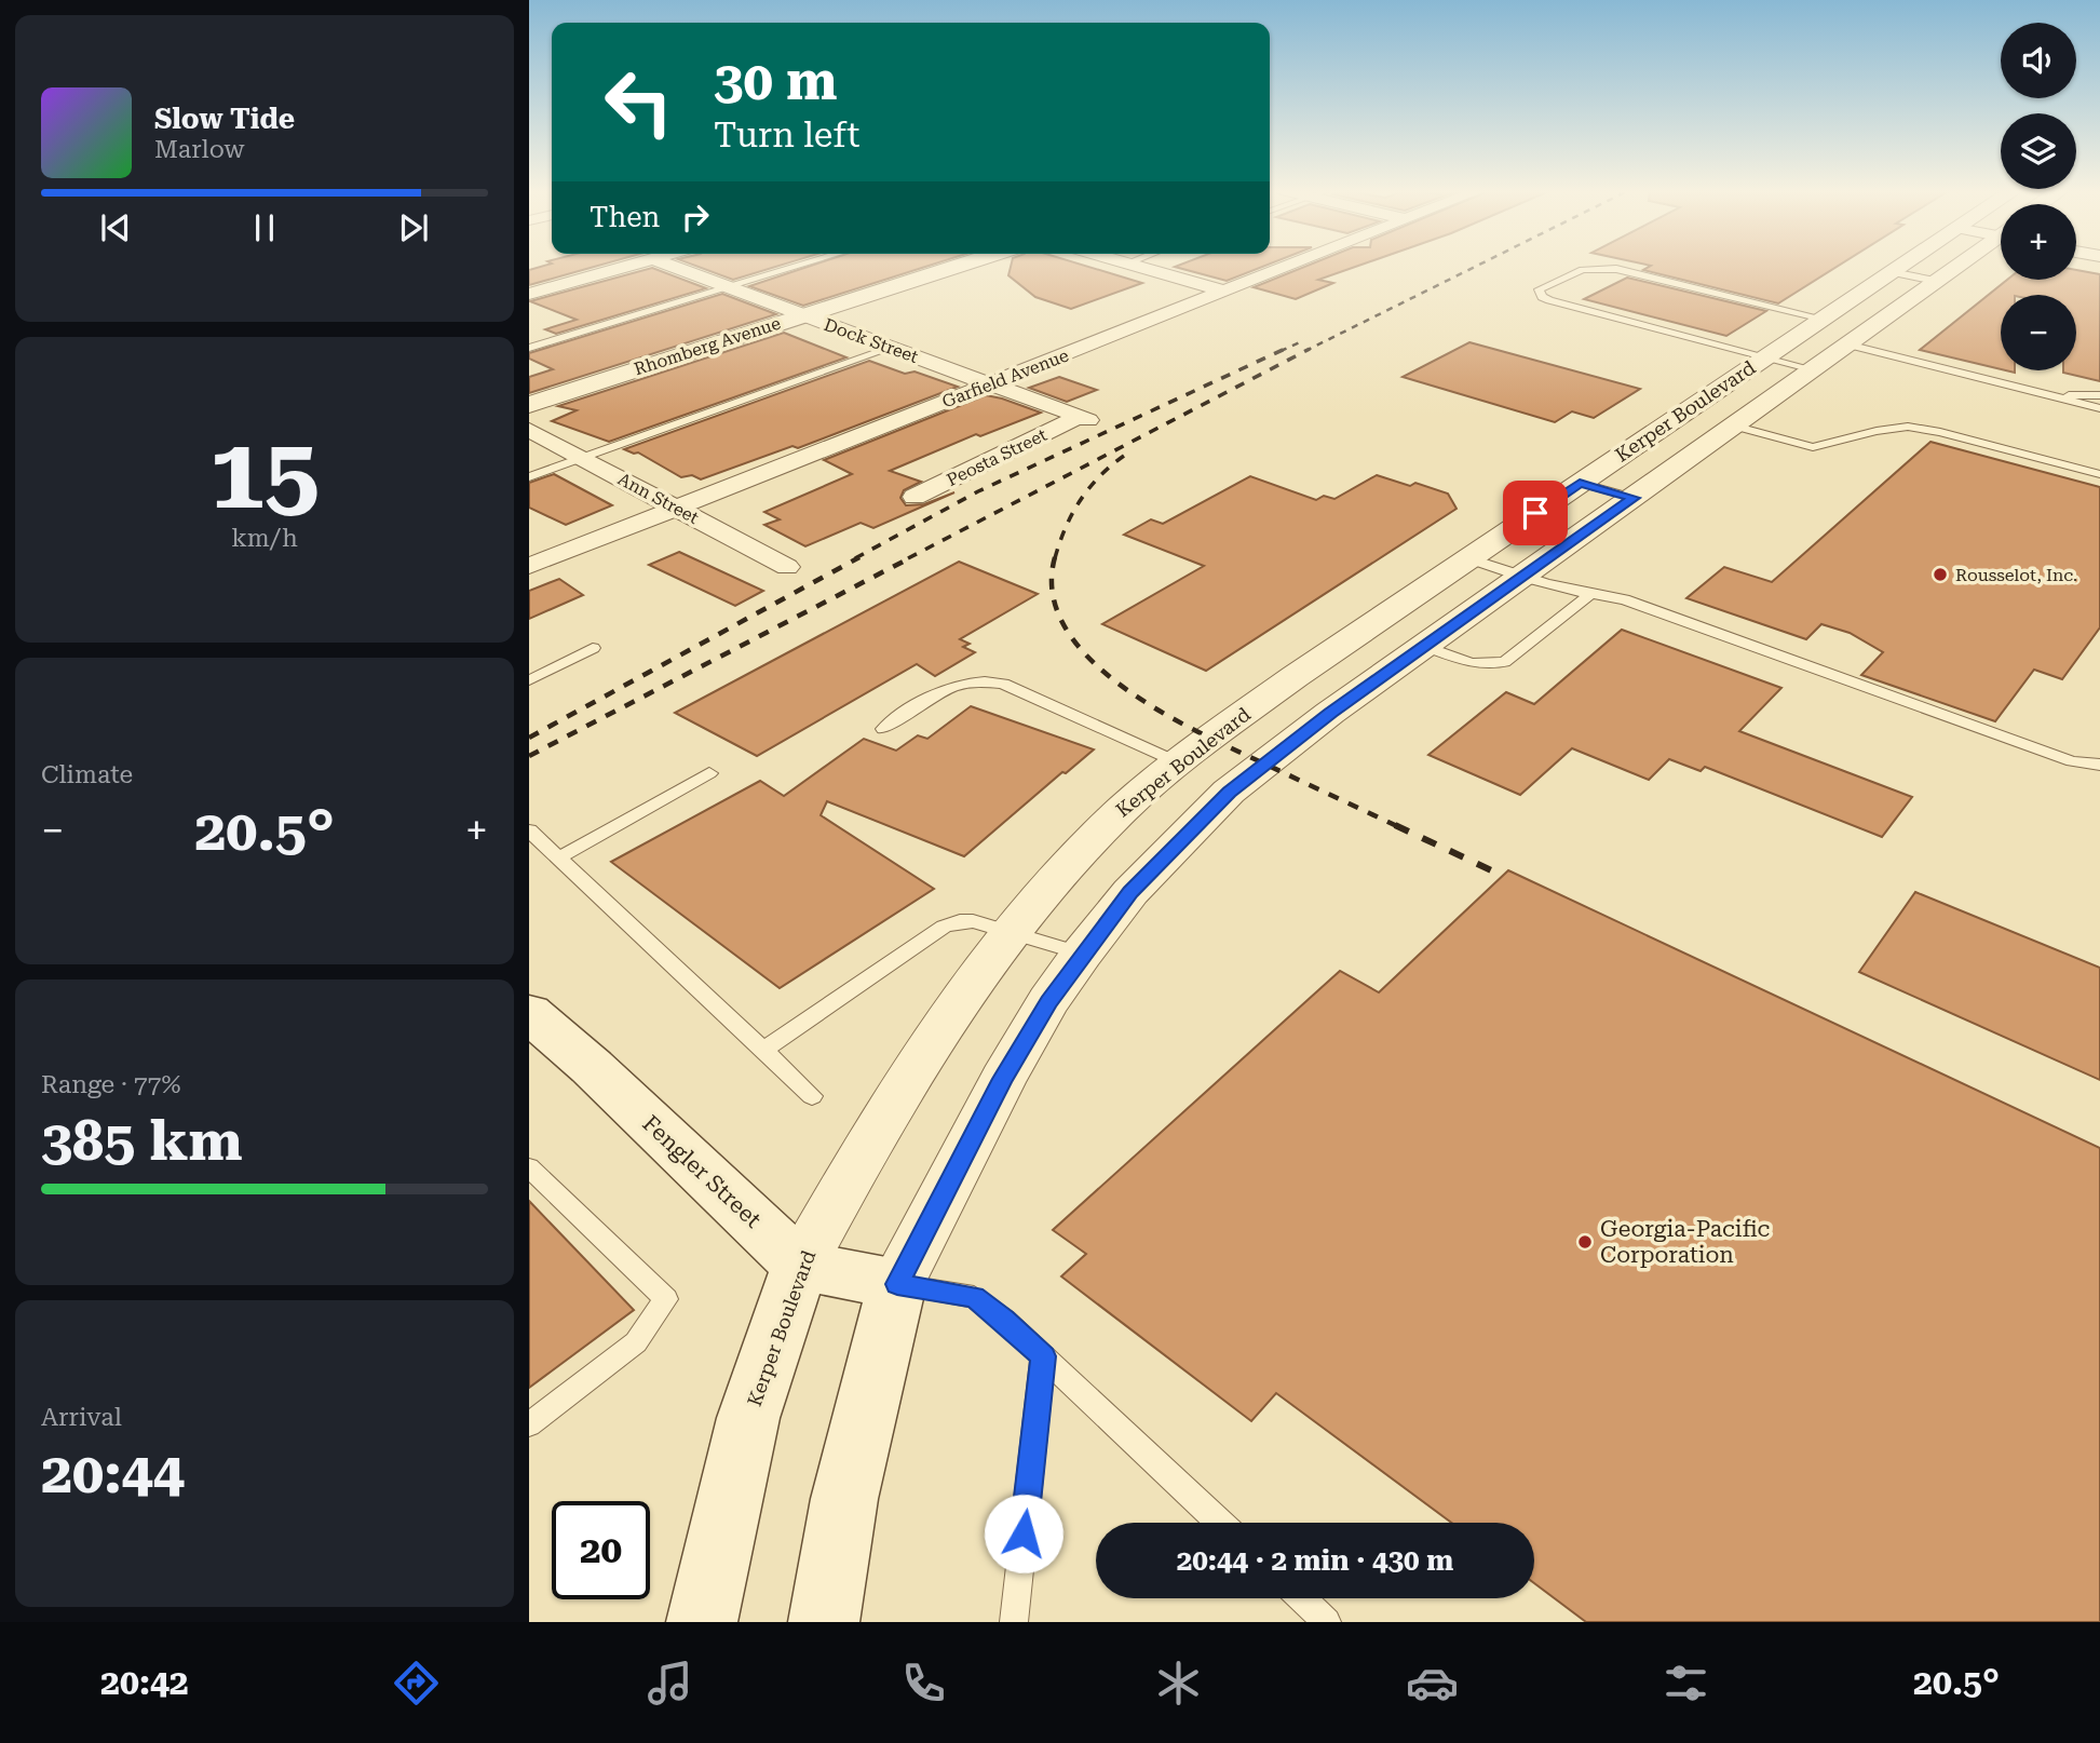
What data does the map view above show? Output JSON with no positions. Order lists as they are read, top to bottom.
{
  "streets": {
    "main road": ["Kerper Boulevard", "Fengler Street"],
    "street": [
      "Dock Street",
      "Rhomberg Avenue",
      "Garfield Avenue",
      "Peosta Street",
      "Ann Street"
    ]
  },
  "crossings": [
    ["Dock Street", "Rhomberg Avenue"],
    ["Dock Street", "Garfield Avenue"],
    ["Dock Street", "Peosta Street"],
    ["Garfield Avenue", "Ann Street"],
    ["Kerper Boulevard", "Fengler Street"]
  ],
  "places": ["Rousselot, Inc.", "Georgia-Pacific Corporation"],
  "page": {
    "map_buttons": ["+", "−"],
    "turn": ["30 m", "Turn left"],
    "song": ["Slow Tide", "Marlow"],
    "then": "Then",
    "tile": [
      ["15", "km/h"],
      "Climate",
      ["Range · 77%", "385 km"],
      ["Arrival", "20:44"]
    ],
    "heat": ["−", "20.5°", "+"],
    "limit": "20",
    "trip": "20:44 · 2 min · 430 m",
    "tabs": ["20:42", "20.5°"]
  }
}
